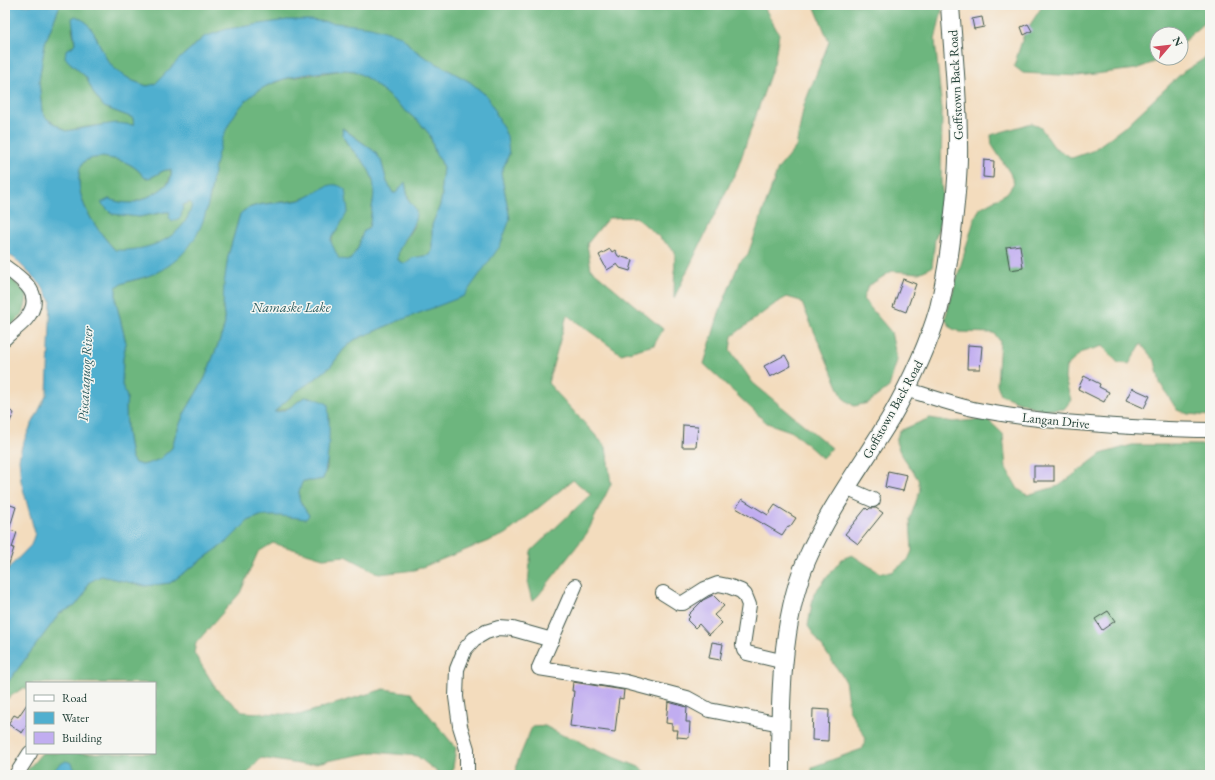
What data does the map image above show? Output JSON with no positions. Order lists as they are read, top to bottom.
{
  "streets": {
    "main road": ["Goffstown Back Road"],
    "street": ["Langan Drive"]
  },
  "crossings": [
    ["Goffstown Back Road", "Langan Drive"]
  ],
  "water": ["Namaske Lake", "Piscataquog River"],
  "legend": ["Road", "Water", "Building"],
  "north": "top right"
}
